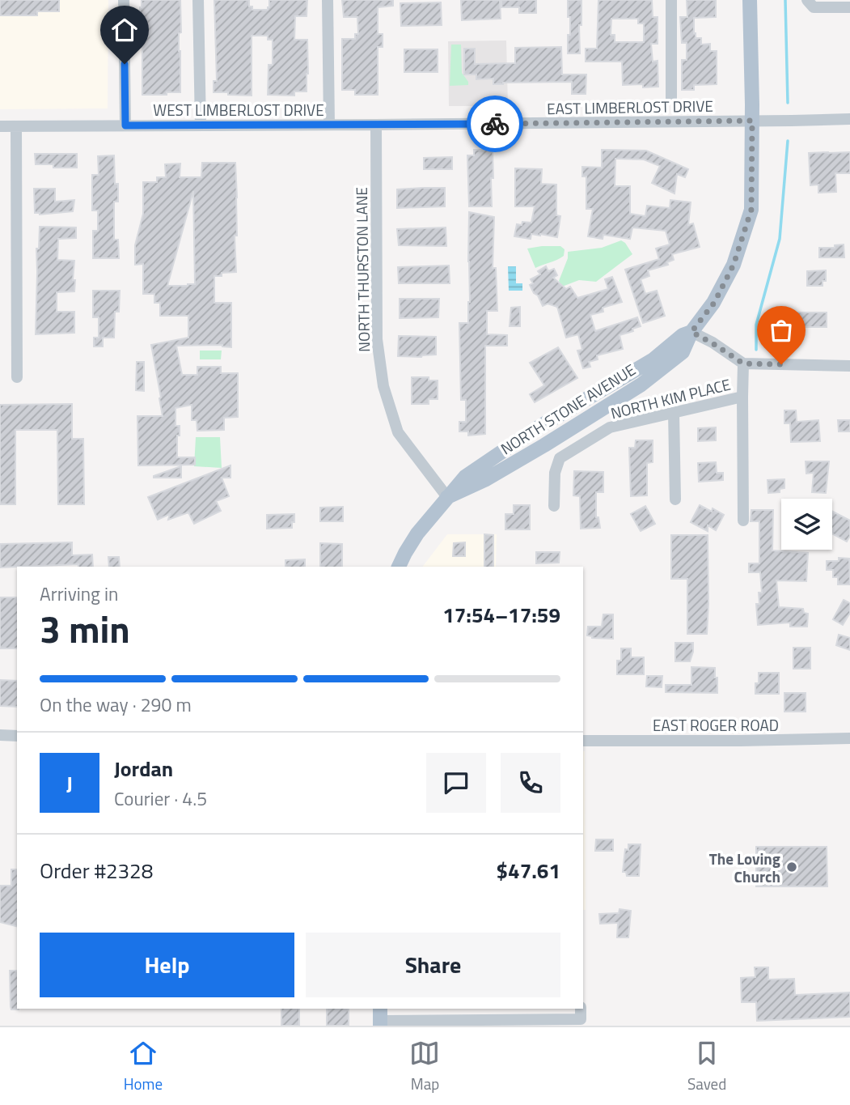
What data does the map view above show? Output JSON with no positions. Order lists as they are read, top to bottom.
{
  "streets": {
    "main road": ["NORTH STONE AVENUE"],
    "street": [
      "EAST LIMBERLOST DRIVE",
      "WEST LIMBERLOST DRIVE",
      "NORTH THURSTON LANE",
      "NORTH KIM PLACE",
      "EAST ROGER ROAD"
    ]
  },
  "crossings": [
    ["EAST LIMBERLOST DRIVE", "WEST LIMBERLOST DRIVE"],
    ["EAST LIMBERLOST DRIVE", "NORTH THURSTON LANE"],
    ["EAST LIMBERLOST DRIVE", "NORTH STONE AVENUE"],
    ["WEST LIMBERLOST DRIVE", "NORTH THURSTON LANE"],
    ["NORTH THURSTON LANE", "NORTH STONE AVENUE"]
  ],
  "places": ["The Loving Church"],
  "page": {
    "heading": ["3 min", "Arriving in", "17:54–17:59"],
    "panel": [
      "Jordan",
      "Courier · 4.5",
      "Order #2328",
      "$47.61"
    ],
    "bar": "On the way · 290 m",
    "round": "J",
    "buttons": ["Help", "Share"],
    "tabs": ["Home", "Map", "Saved"]
  }
}
